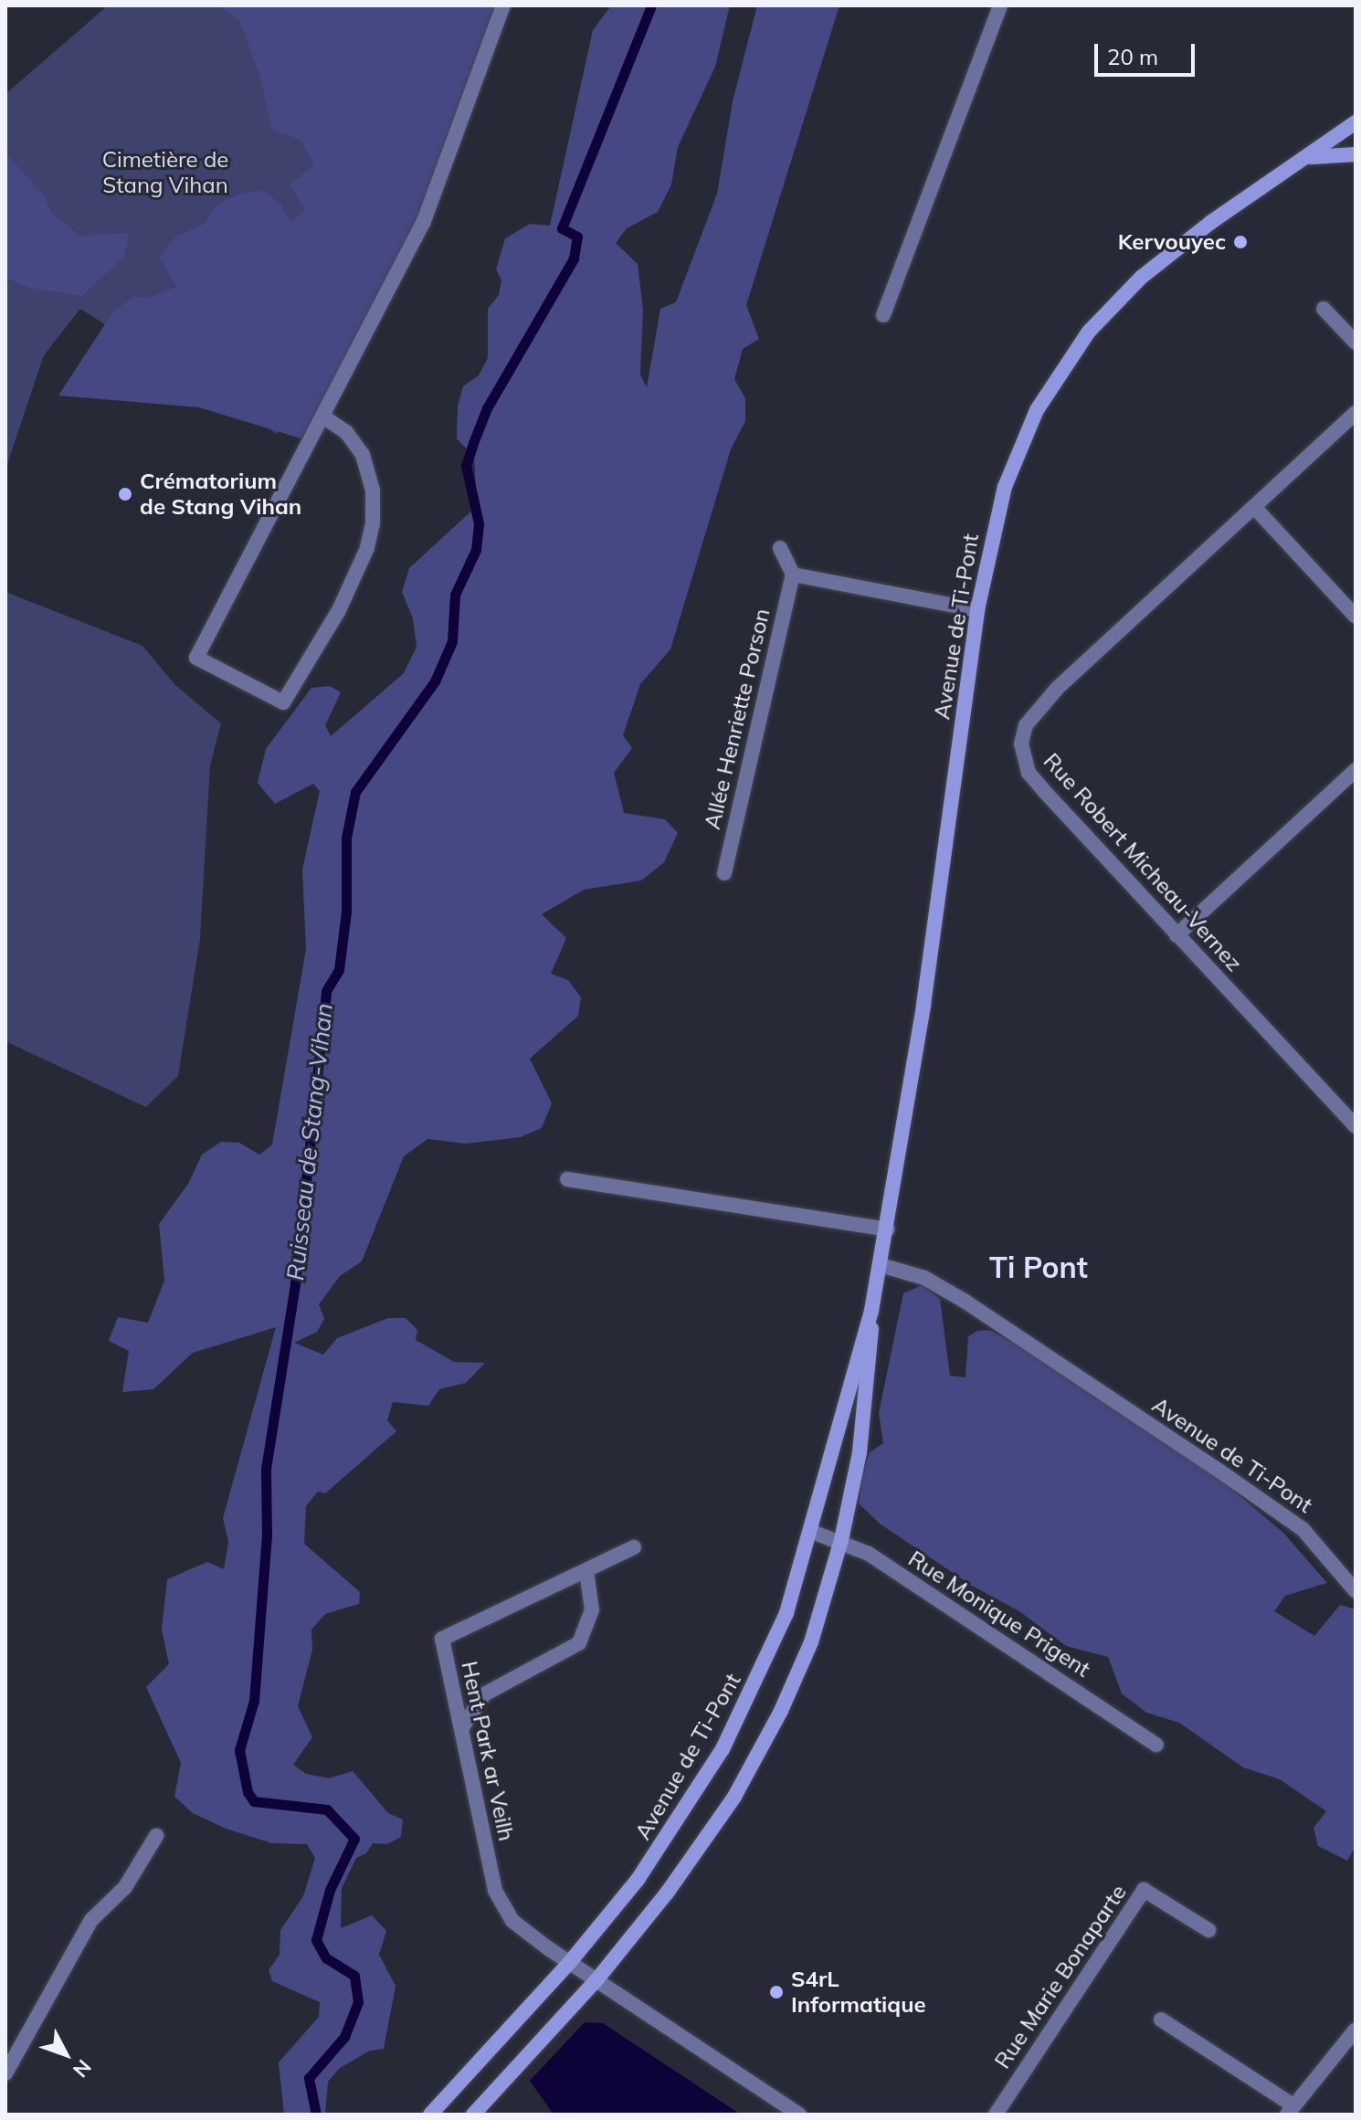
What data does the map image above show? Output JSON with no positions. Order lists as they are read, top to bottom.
{
  "streets": {
    "street": [
      "Avenue de Ti-Pont",
      "Allée Henriette Porson",
      "Rue Robert Micheau-Vernez",
      "Rue Monique Prigent",
      "Hent Park ar Veilh",
      "Rue Marie Bonaparte"
    ]
  },
  "crossings": [
    ["Avenue de Ti-Pont", "Rue Monique Prigent"],
    ["Avenue de Ti-Pont", "Hent Park ar Veilh"]
  ],
  "districts": ["Ti Pont"],
  "water": ["Ruisseau de Stang-Vihan"],
  "parks": ["Cimetière de Stang Vihan"],
  "places": ["Kervouyec", "Crématorium de Stang Vihan", "S4rL Informatique"],
  "scale_bar": "20 m",
  "north": "bottom right"
}
